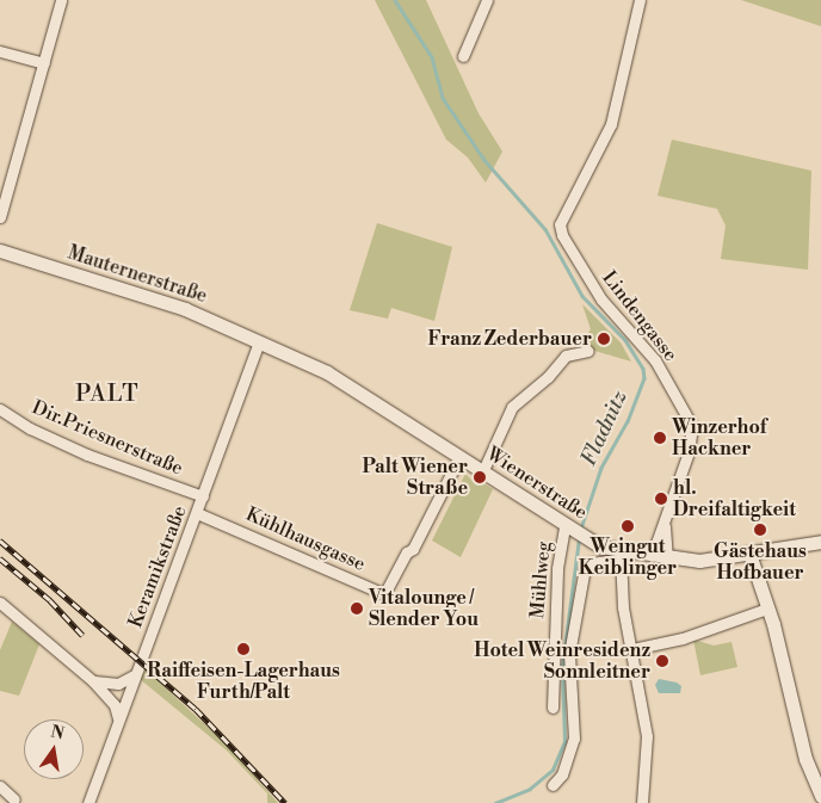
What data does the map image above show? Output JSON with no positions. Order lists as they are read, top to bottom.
{
  "streets": {
    "street": [
      "Mauternerstraße",
      "Lindengasse",
      "Dir.Priesnerstraße",
      "Wienerstraße",
      "Kühlhausgasse",
      "Keramikstraße",
      "Mühlweg"
    ]
  },
  "crossings": [
    ["Mauternerstraße", "Wienerstraße"],
    ["Mauternerstraße", "Keramikstraße"],
    ["Lindengasse", "Wienerstraße"],
    ["Dir.Priesnerstraße", "Keramikstraße"],
    ["Wienerstraße", "Kühlhausgasse"],
    ["Wienerstraße", "Keramikstraße"],
    ["Wienerstraße", "Mühlweg"],
    ["Kühlhausgasse", "Keramikstraße"]
  ],
  "districts": ["PALT"],
  "water": ["Fladnitz"],
  "places": [
    "Franz Zederbauer",
    "Winzerhof Hackner",
    "Palt Wiener Straße",
    "hl. Dreifaltigkeit",
    "Weingut Keiblinger",
    "Gästehaus Hofbauer",
    "Vitalounge / Slender You",
    "Raiffeisen-Lagerhaus Furth/Palt",
    "Hotel Weinresidenz Sonnleitner"
  ],
  "north": "top"
}
